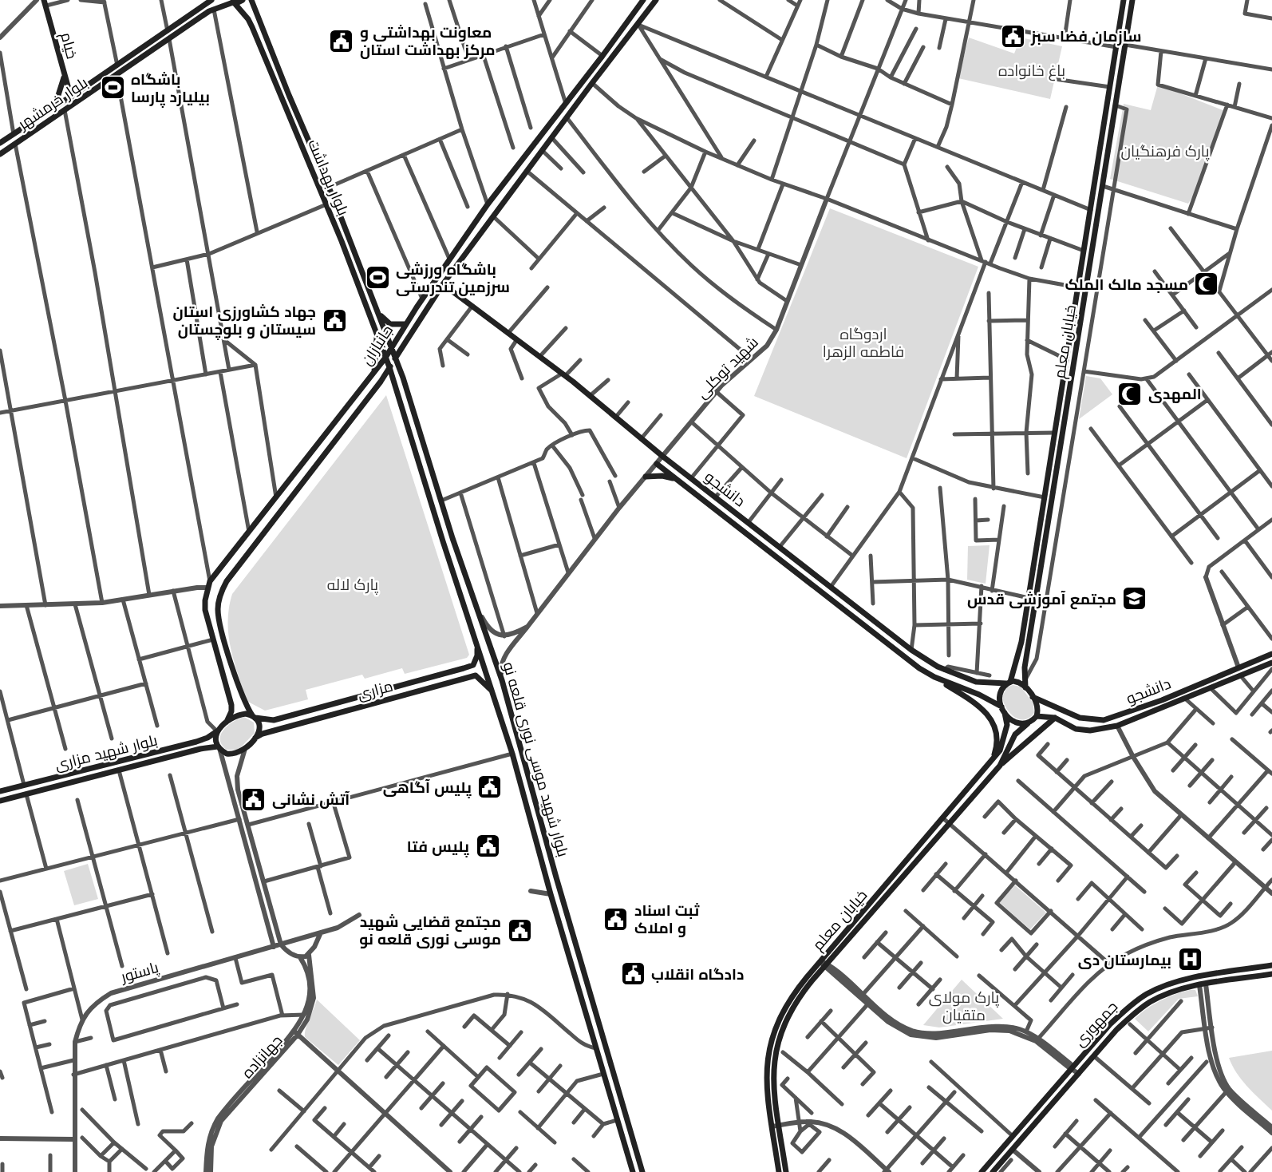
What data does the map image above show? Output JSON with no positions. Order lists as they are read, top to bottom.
{
  "streets": {
    "main road": [
      "خیام",
      "بلوار خرمشهر",
      "بلوار بهداشت",
      "خیابان معلم",
      "جانبازان",
      "دانشجو",
      "مزاری",
      "بلوار شهید مزاری",
      "بلوار شهید موسی نوری قلعه نو",
      "جمهوری"
    ],
    "street": ["شهید توکلی", "پاستور", "جهانزاده"]
  },
  "crossings": [
    ["خیام", "بلوار خرمشهر"],
    ["بلوار خرمشهر", "بلوار بهداشت"],
    ["بلوار بهداشت", "جانبازان"],
    ["بلوار بهداشت", "بلوار شهید موسی نوری قلعه نو"],
    ["خیابان معلم", "دانشجو"],
    ["جانبازان", "دانشجو"],
    ["جانبازان", "مزاری"],
    ["جانبازان", "بلوار شهید مزاری"],
    ["جانبازان", "بلوار شهید موسی نوری قلعه نو"],
    ["شهید توکلی", "دانشجو"],
    ["شهید توکلی", "بلوار شهید موسی نوری قلعه نو"],
    ["مزاری", "بلوار شهید مزاری"]
  ],
  "parks": [
    "باغ خانواده",
    "پارک فرهنگیان",
    "اردوگاه فاطمه الزهرا",
    "پارک لاله",
    "پارک مولای متقیان"
  ],
  "places": {
    "public building": [
      "سازمان فضا سبز",
      "معاونت بهداشتی و مرکز بهداشت استان",
      "جهاد کشاورزی استان سیستان و بلوچستان",
      "پلیس آگاهی",
      "آتش نشانی",
      "پلیس فتا",
      "ثبت اسناد و املاک",
      "مجتمع قضایی شهید موسی نوری قلعه نو",
      "دادگاه انقلاب"
    ],
    "sports": ["باشگاه بیلیارد پارسا", "باشگاه ورزشی سرزمین تندرستی"],
    "mosque": ["مسجد مالک الملک", "المهدی"],
    "school or university": ["مجتمع آموزشی قدس"],
    "hospital": ["بیمارستان دی"]
  }
}
